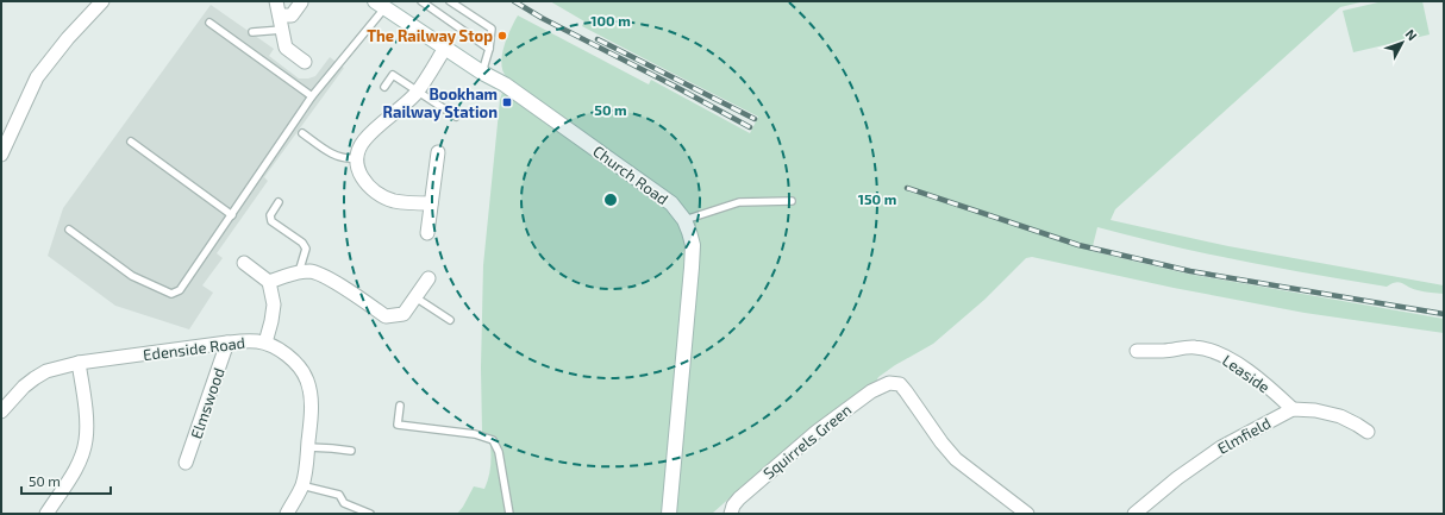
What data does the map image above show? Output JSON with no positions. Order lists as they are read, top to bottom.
{
  "streets": {
    "street": [
      "Church Road",
      "Edenside Road",
      "Leaside",
      "Elmswood",
      "Elmfield",
      "Squirrels Green"
    ]
  },
  "crossings": [
    ["Edenside Road", "Elmswood"],
    ["Leaside", "Elmfield"]
  ],
  "places": {
    "other": ["The Railway Stop"],
    "transit": ["Bookham Railway Station"]
  },
  "scale_bar": "50 m",
  "north": "top right",
  "rings": ["100 m", "50 m", "150 m"]
}
